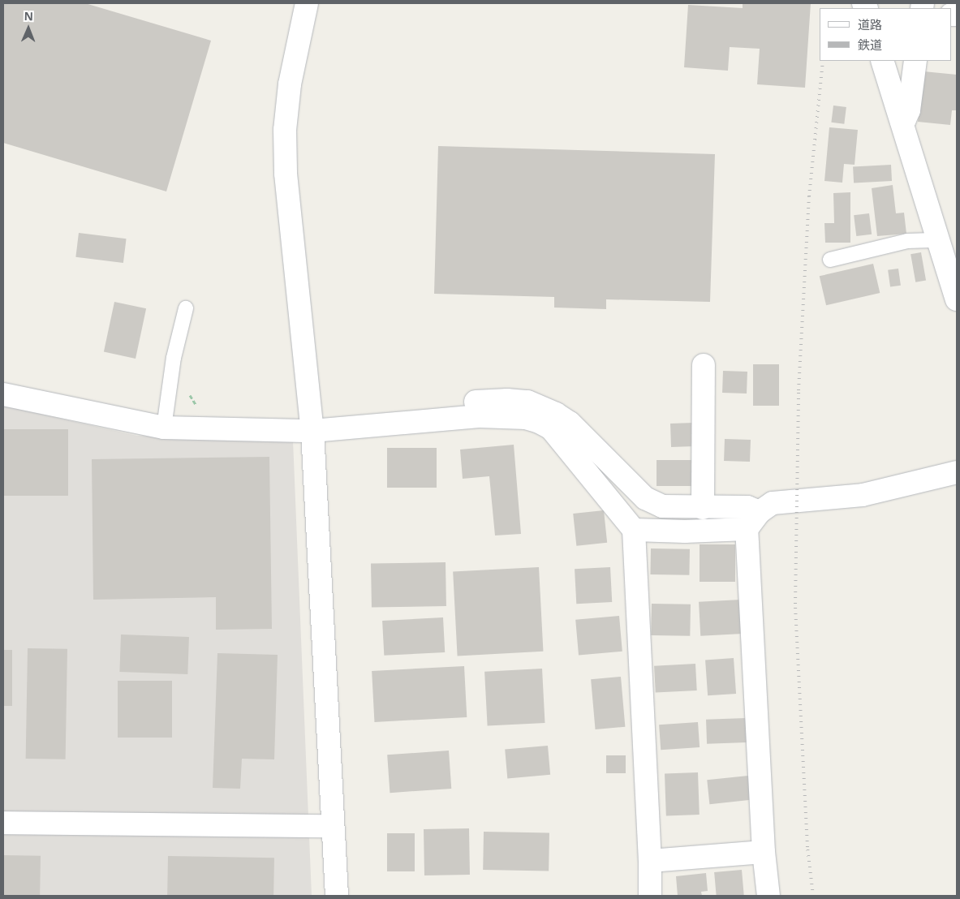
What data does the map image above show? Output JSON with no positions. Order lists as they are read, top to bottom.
{
  "legend": ["道路", "鉄道"],
  "north": "top"
}
